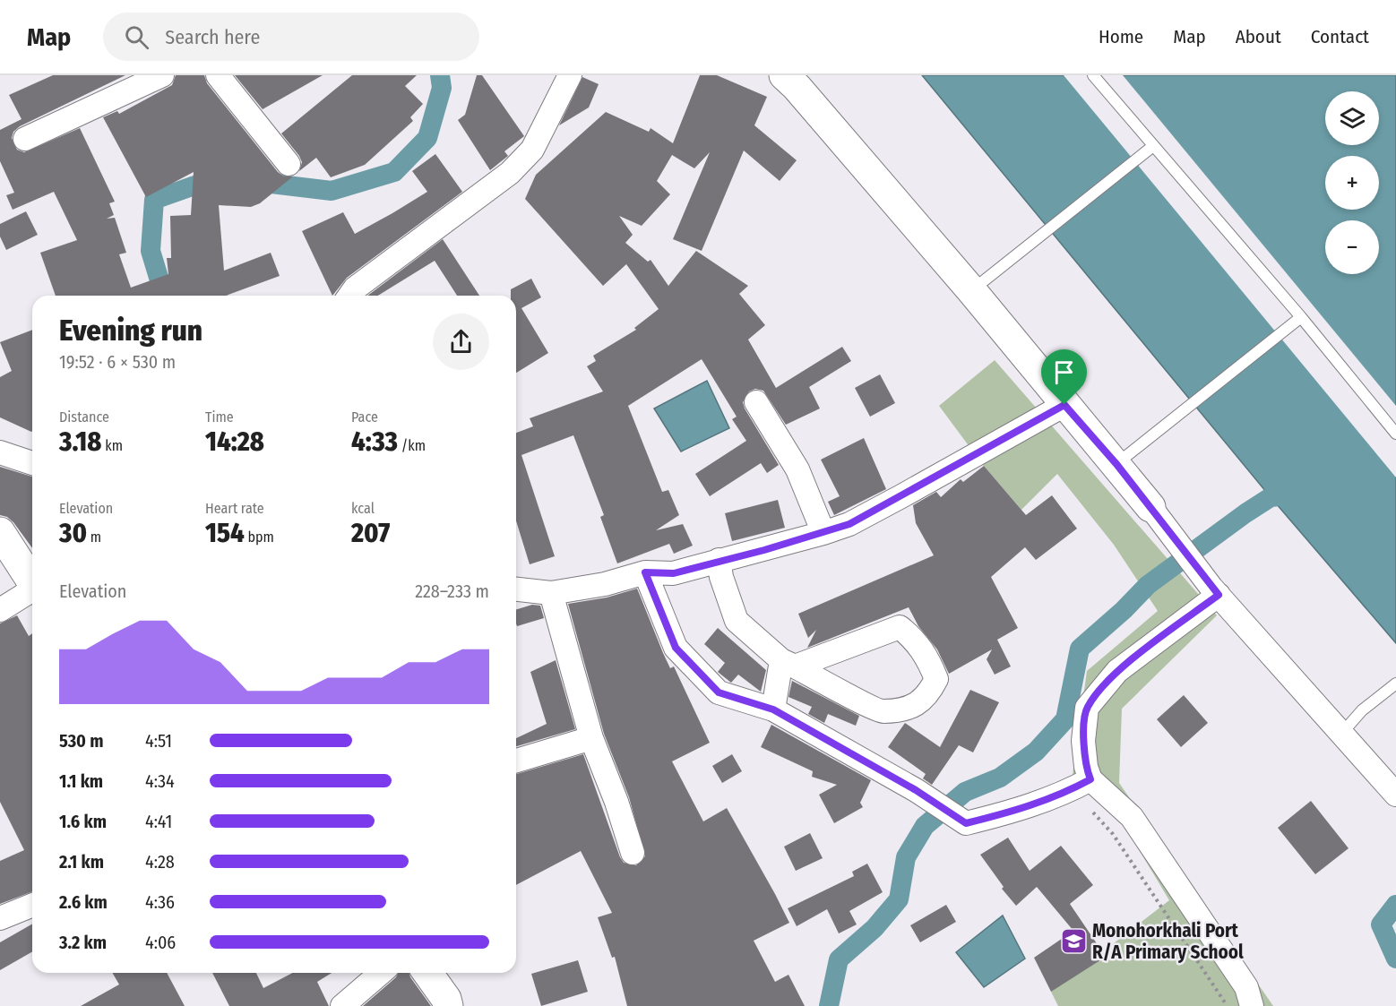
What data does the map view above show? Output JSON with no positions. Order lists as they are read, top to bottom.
{
  "places": {
    "school or university": ["Monohorkhali Port R/A Primary School"]
  },
  "page": {
    "header": "Map",
    "search": "Search here",
    "nav": [
      "Home",
      "Map",
      "About",
      "Contact"
    ],
    "map_buttons": ["+", "−"],
    "heading": ["Evening run", "19:52 · 6 × 530 m"],
    "stats": [
      ["Distance", "3.18 km"],
      ["Time", "14:28"],
      ["Pace", "4:33 /km"],
      ["Elevation", "30 m"],
      ["Heart rate", "154 bpm"],
      ["kcal", "207"]
    ],
    "chart": ["Elevation", "228–233 m"],
    "list": [
      {
        "name": "530 m",
        "note": "4:51"
      },
      {
        "name": "1.1 km",
        "note": "4:34"
      },
      {
        "name": "1.6 km",
        "note": "4:41"
      },
      {
        "name": "2.1 km",
        "note": "4:28"
      },
      {
        "name": "2.6 km",
        "note": "4:36"
      },
      {
        "name": "3.2 km",
        "note": "4:06"
      }
    ]
  }
}
